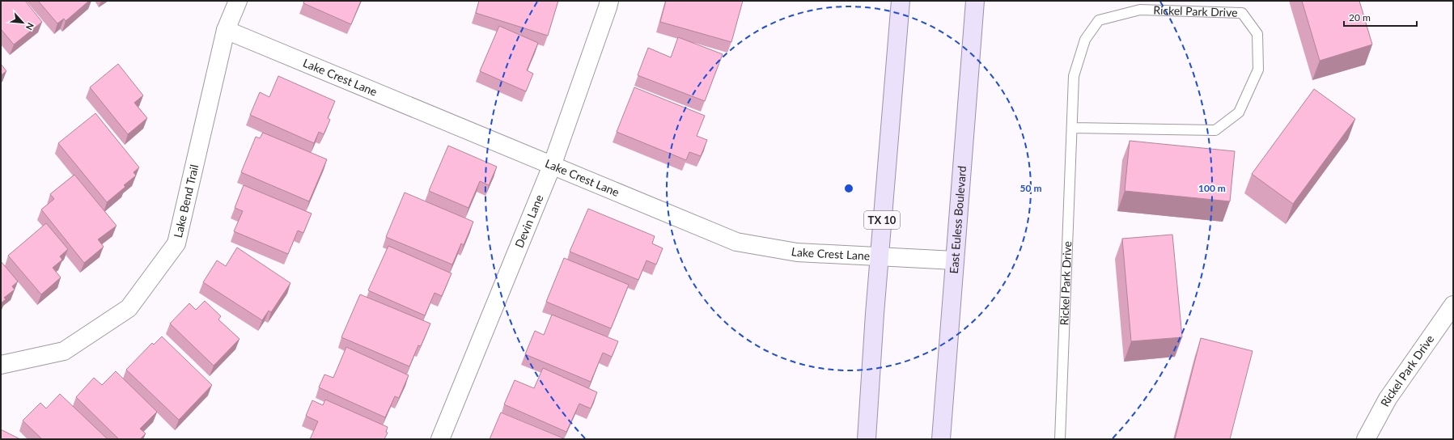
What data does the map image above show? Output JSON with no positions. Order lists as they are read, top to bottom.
{
  "streets": {
    "main road": ["TX 10", "East Euless Boulevard"],
    "street": [
      "Rickel Park Drive",
      "Lake Crest Lane",
      "Lake Bend Trail",
      "Devin Lane"
    ]
  },
  "crossings": [
    ["Lake Crest Lane", "Lake Bend Trail"],
    ["Lake Crest Lane", "TX 10"],
    ["Lake Crest Lane", "East Euless Boulevard"],
    ["Lake Crest Lane", "Devin Lane"]
  ],
  "scale_bar": "20 m",
  "north": "bottom right",
  "rings": ["50 m", "100 m"]
}
